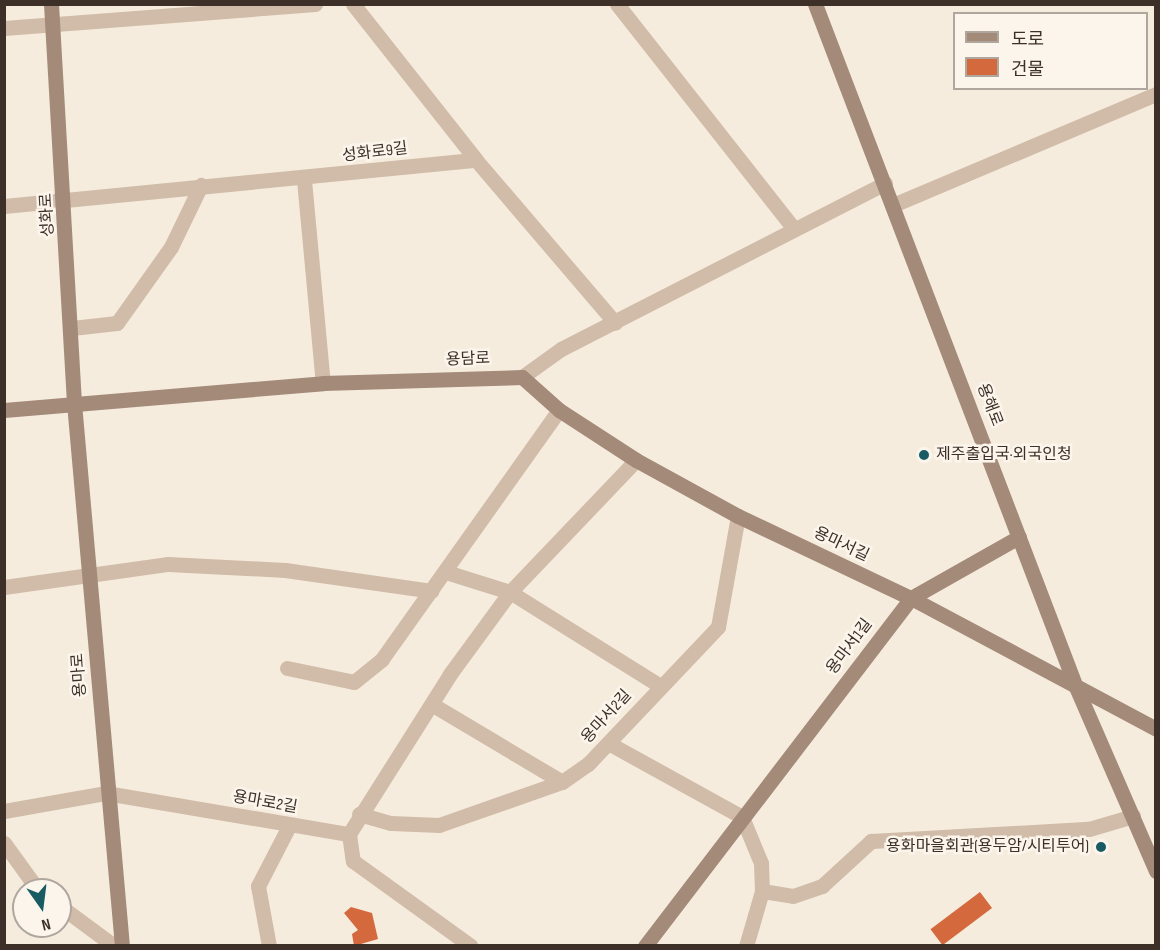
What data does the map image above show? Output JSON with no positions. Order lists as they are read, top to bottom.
{
  "streets": {
    "street": [
      "성화로9길",
      "성화로",
      "용담로",
      "용해로",
      "용마서길",
      "용마서1길",
      "용마로",
      "용마서2길",
      "용마로2길"
    ]
  },
  "crossings": [
    ["성화로9길", "성화로"],
    ["성화로", "용담로"],
    ["성화로", "용마로"],
    ["용담로", "용마서길"],
    ["용담로", "용마로"],
    ["용해로", "용마서길"],
    ["용해로", "용마서1길"],
    ["용마서길", "용마서1길"],
    ["용마서길", "용마서2길"],
    ["용마로", "용마로2길"]
  ],
  "places": ["제주출입국·외국인청", "용화마을회관(용두암/시티투어)"],
  "legend": ["도로", "건물"],
  "north": "bottom"
}
